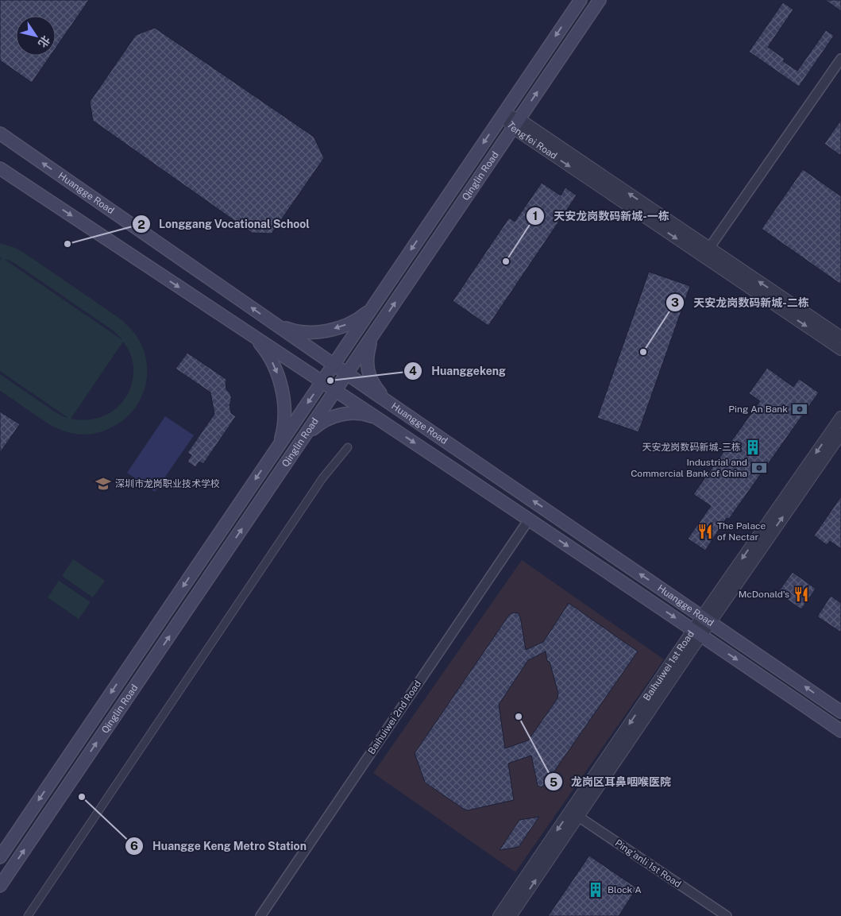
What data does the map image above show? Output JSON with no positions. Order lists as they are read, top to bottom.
{
  "streets": {
    "main road": ["Qinglin Road", "Huangge Road"],
    "street": [
      "Tengfei Road",
      "Baihuiwei 1st Road",
      "Baihuiwei 2nd Road",
      "Ping'anli 1st Road"
    ]
  },
  "crossings": [
    ["Tengfei Road", "Qinglin Road"],
    ["Qinglin Road", "Huangge Road"],
    ["Huangge Road", "Baihuiwei 1st Road"],
    ["Huangge Road", "Baihuiwei 2nd Road"],
    ["Baihuiwei 1st Road", "Ping'anli 1st Road"]
  ],
  "places": {
    "other": [
      "Longgang Vocational School",
      "天安龙岗数码新城-一栋",
      "天安龙岗数码新城-二栋",
      "Huanggekeng",
      "龙岗区耳鼻咽喉医院",
      "Huangge Keng Metro Station"
    ],
    "bank": ["Ping An Bank", "Industrial and Commercial Bank of China"],
    "building": ["天安龙岗数码新城-三栋", "Block A"],
    "school or university": ["深圳市龙岗职业技术学校"],
    "restaurant": ["The Palace of Nectar", "McDonald's"]
  },
  "north": "bottom right"
}
